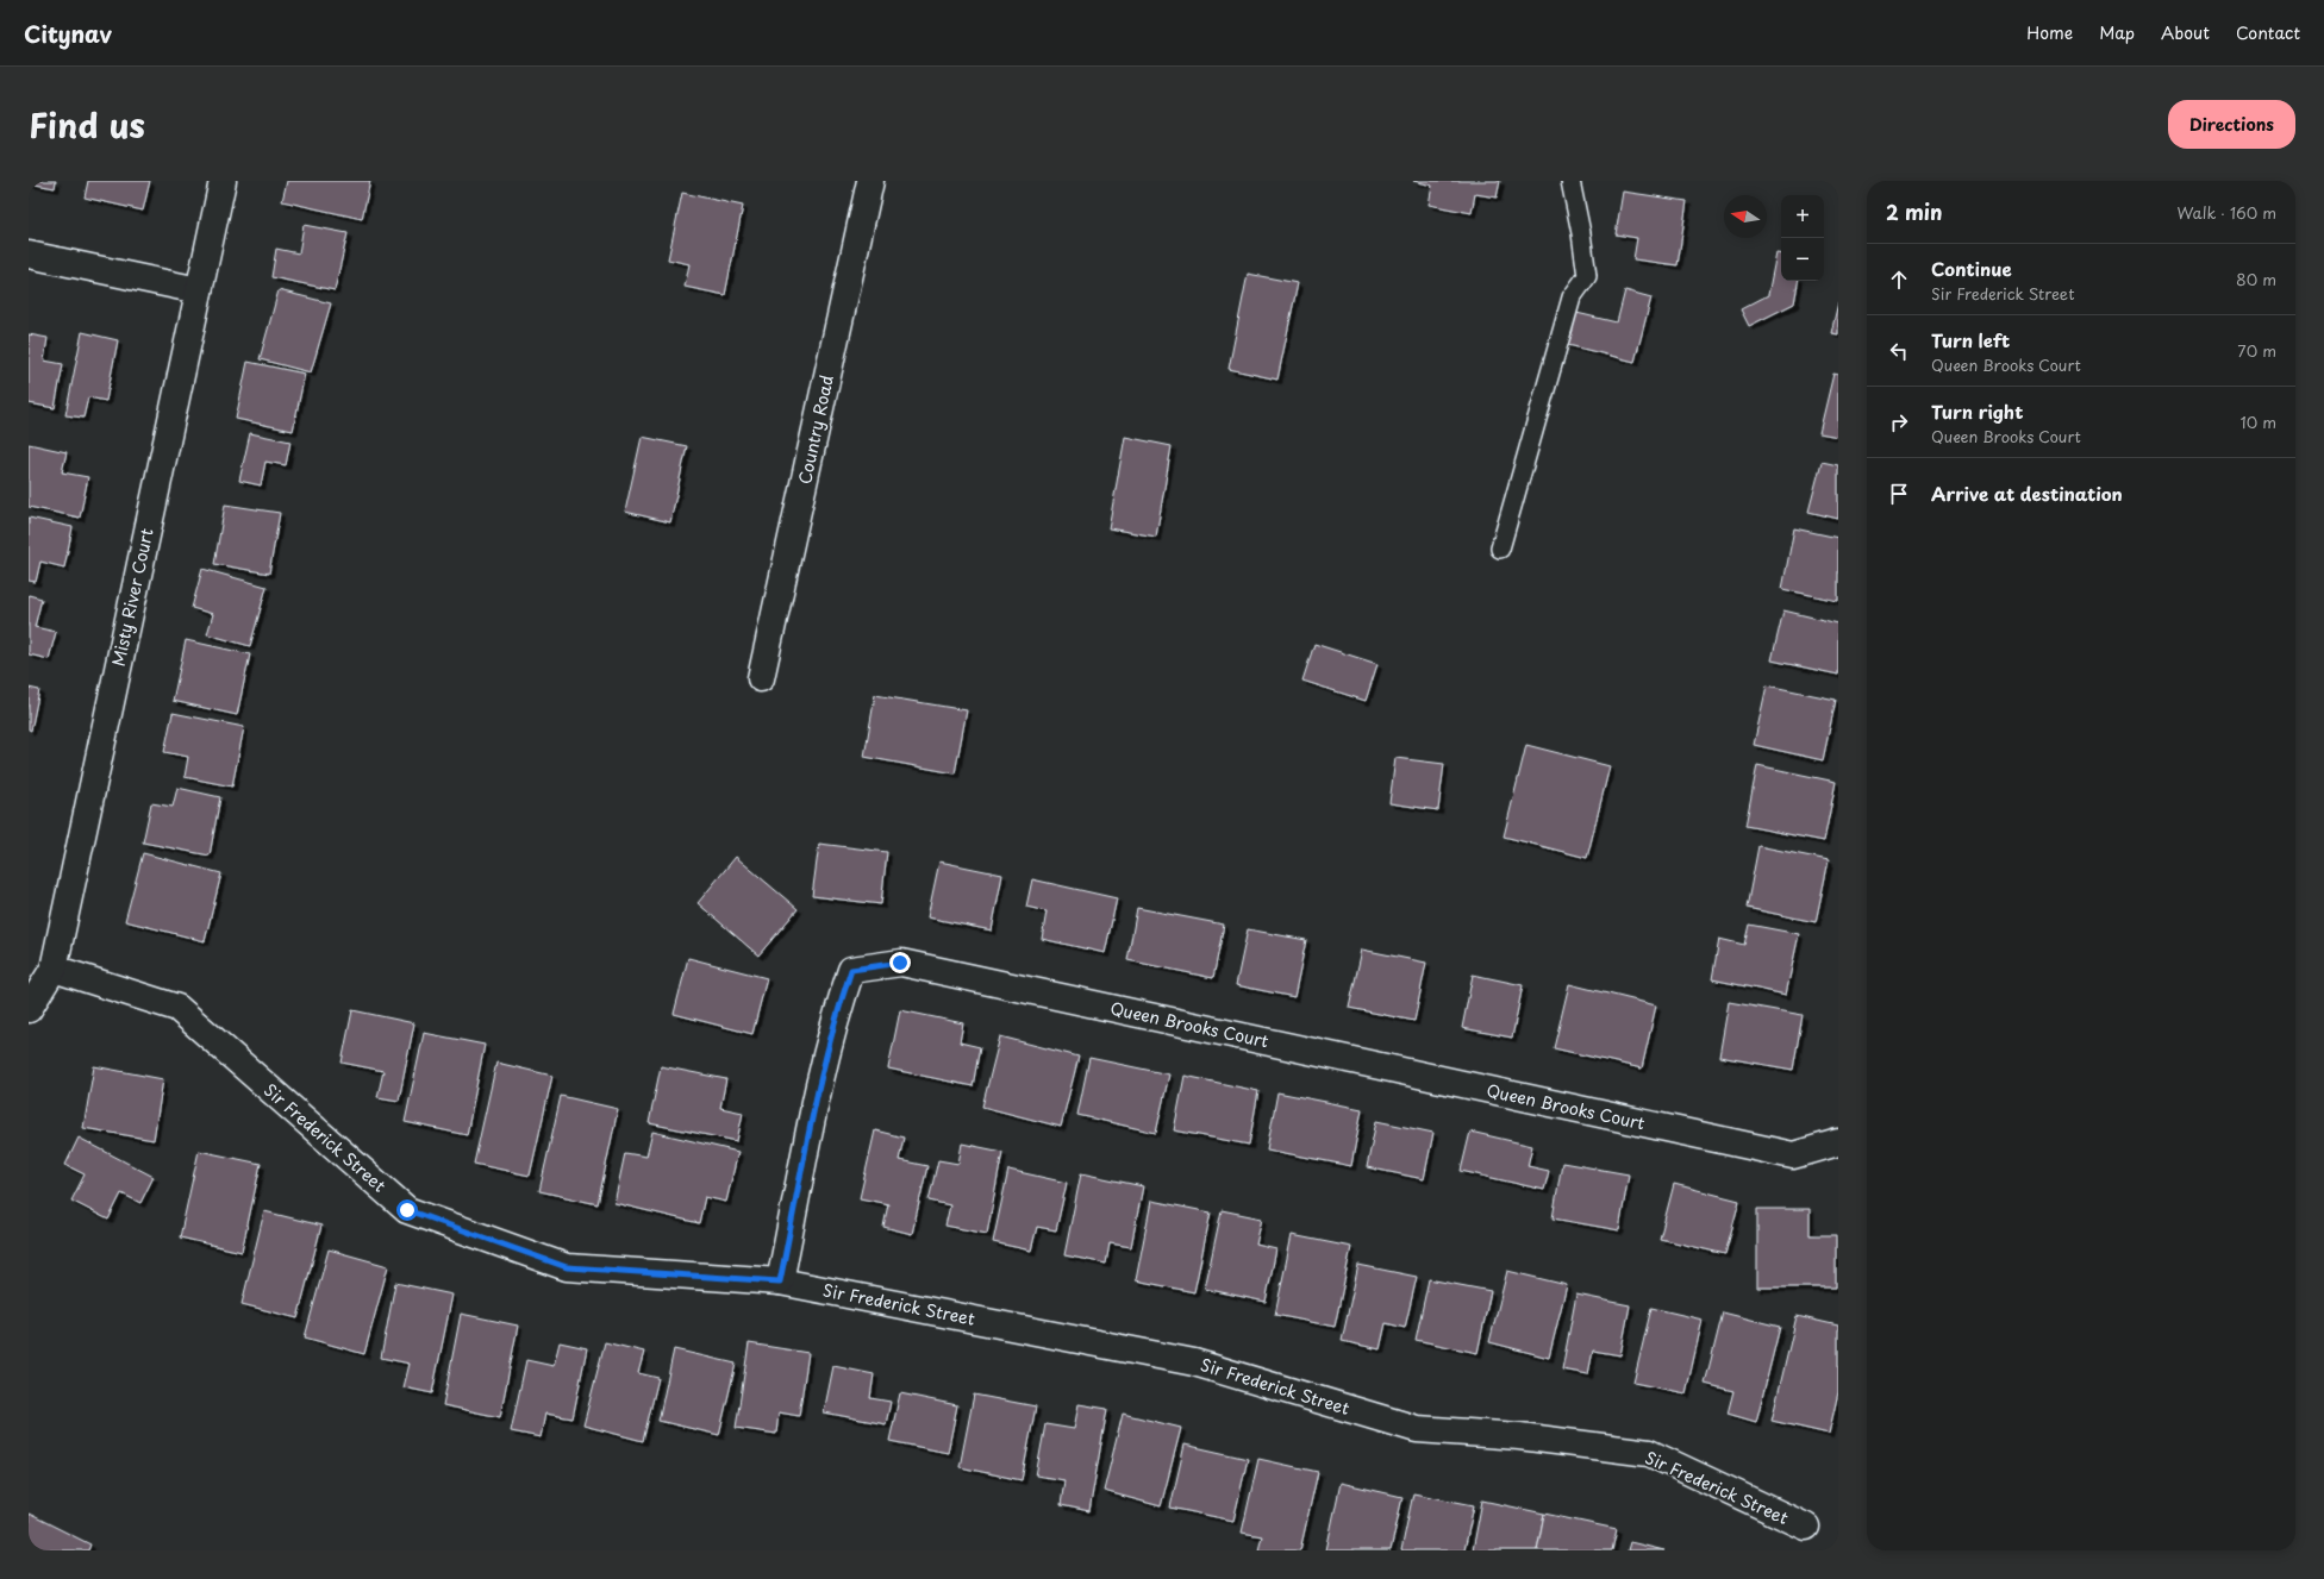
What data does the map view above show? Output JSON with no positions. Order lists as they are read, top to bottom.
{
  "streets": {
    "street": [
      "Country Road",
      "Misty River Court",
      "Queen Brooks Court",
      "Sir Frederick Street"
    ]
  },
  "crossings": [
    ["Misty River Court", "Sir Frederick Street"],
    ["Queen Brooks Court", "Sir Frederick Street"]
  ],
  "north": "left",
  "page": {
    "header": "Citynav",
    "nav": [
      "Home",
      "Map",
      "About",
      "Contact"
    ],
    "title": "Find us",
    "buttons": "Directions",
    "heading": ["2 min", "Walk · 160 m"],
    "map_buttons": ["+", "−"],
    "list": [
      ["Continue", "Sir Frederick Street", "80 m"],
      ["Turn left", "Queen Brooks Court", "70 m"],
      ["Turn right", "Queen Brooks Court", "10 m"],
      "Arrive at destination"
    ]
  }
}
